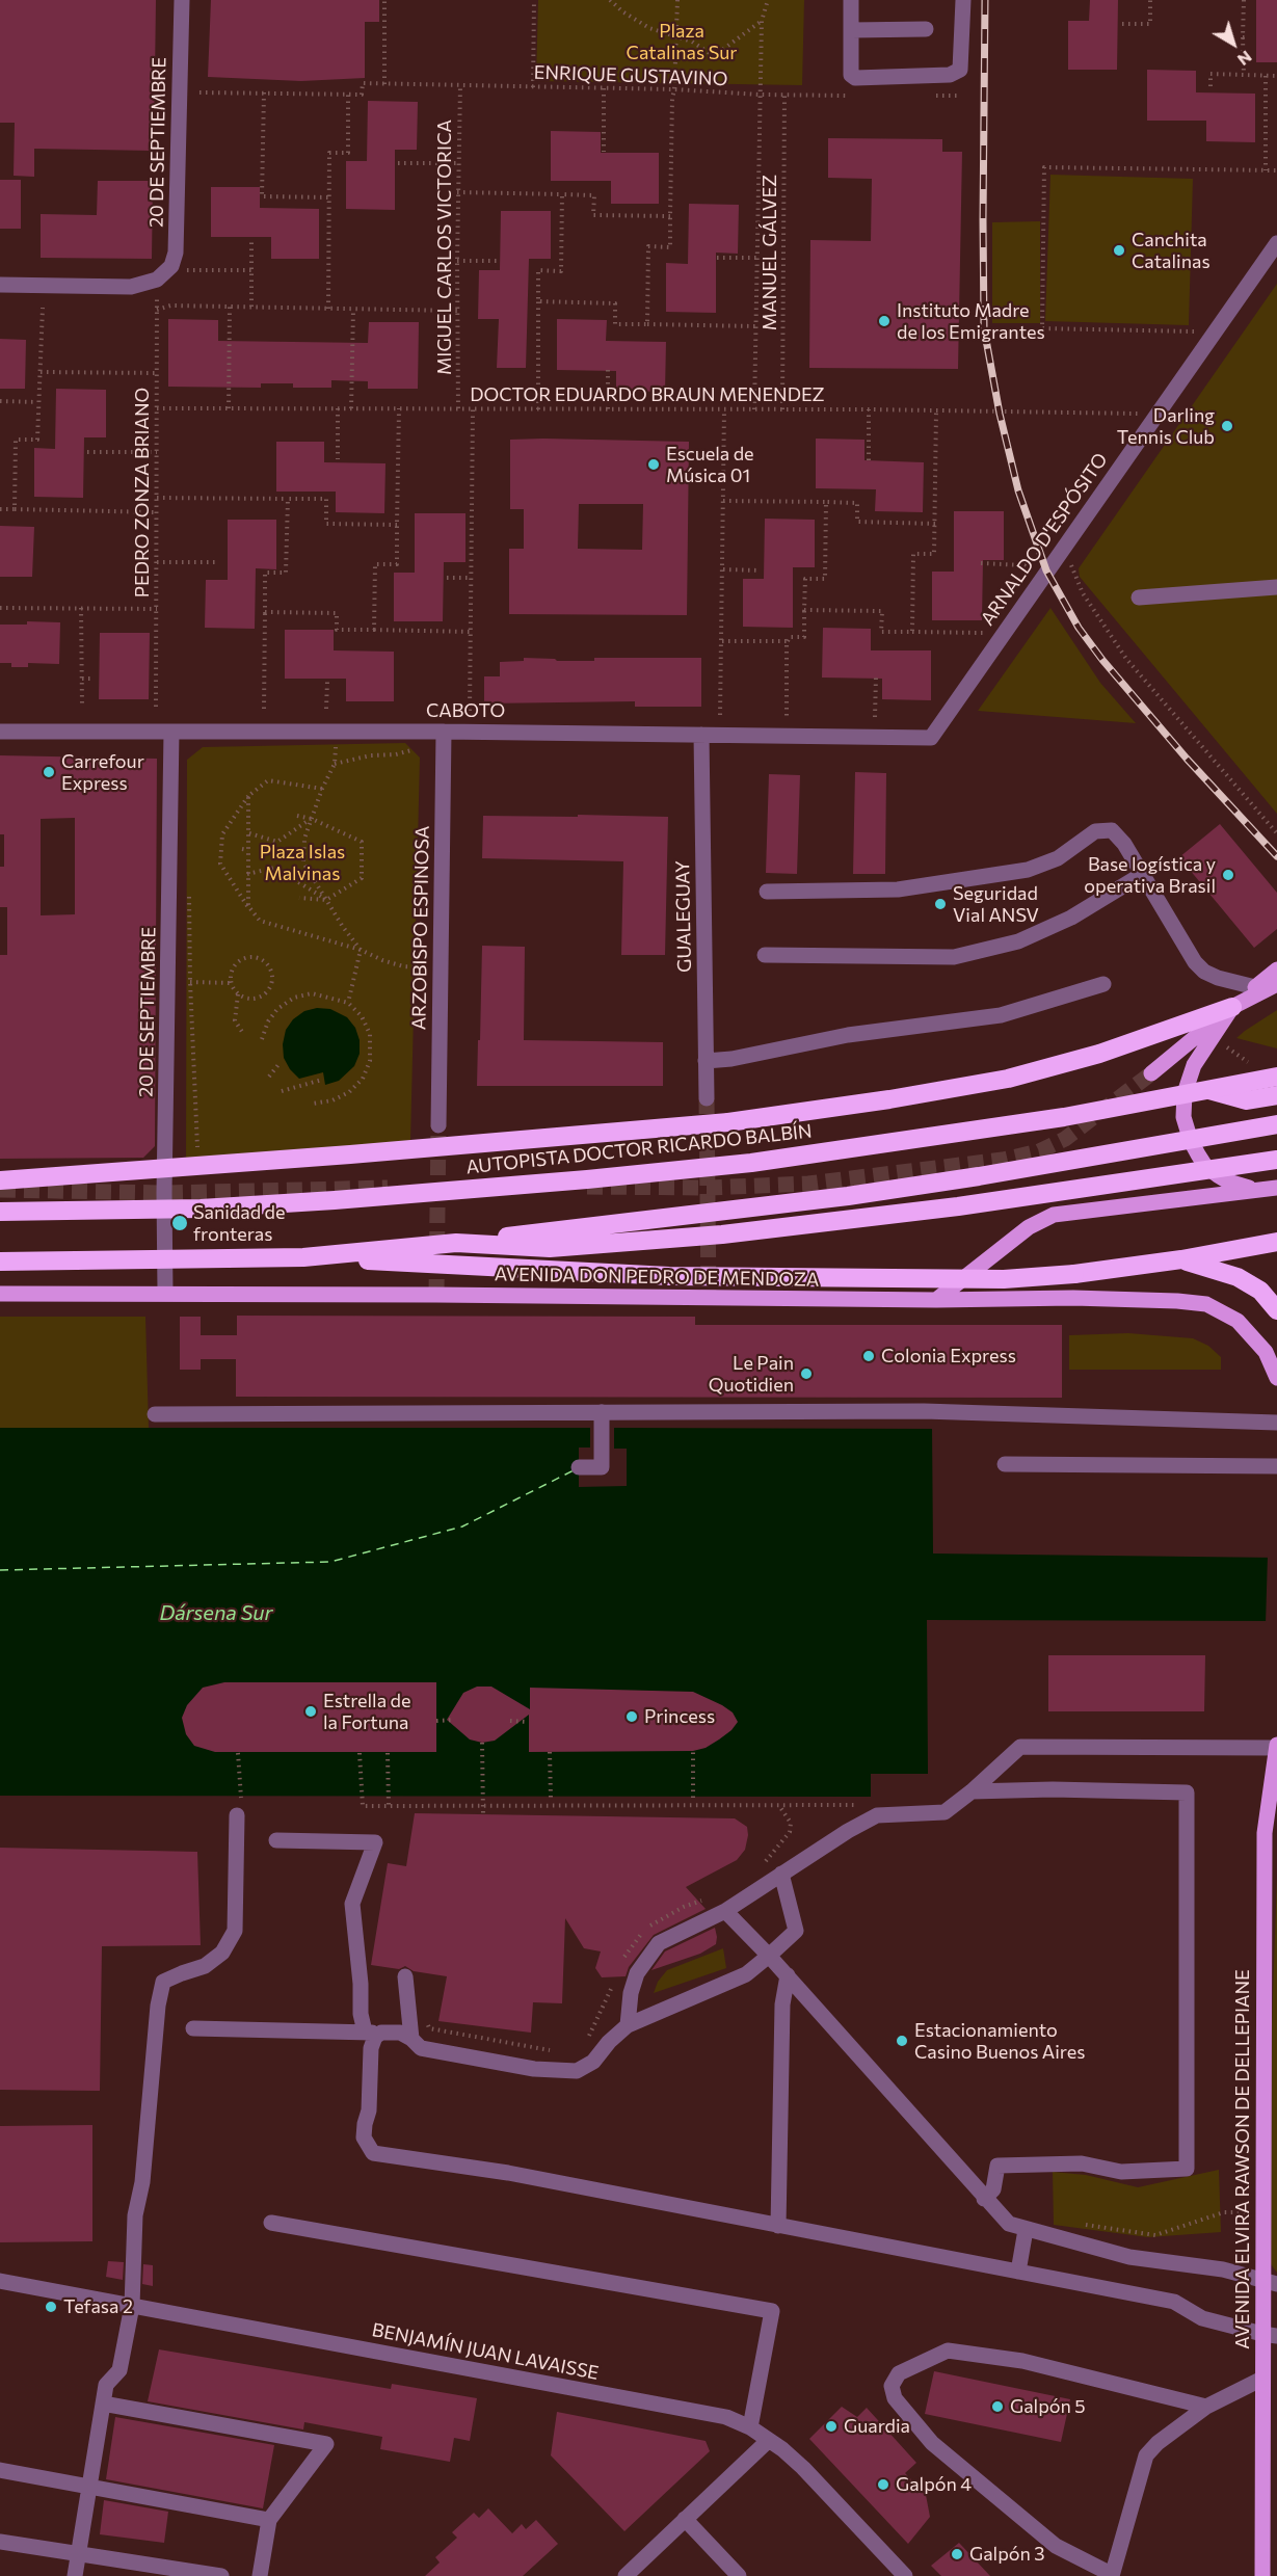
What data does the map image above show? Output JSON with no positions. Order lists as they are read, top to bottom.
{
  "streets": {
    "highway": ["AUTOPISTA DOCTOR RICARDO BALBÍN"],
    "main road": ["AVENIDA DON PEDRO DE MENDOZA", "AVENIDA ELVIRA RAWSON DE DELLEPIANE"],
    "street": [
      "20 DE SEPTIEMBRE",
      "ARNALDO D'ESPÓSITO",
      "CABOTO",
      "GUALEGUAY",
      "ARZOBISPO ESPINOSA",
      "BENJAMÍN JUAN LAVAISSE"
    ],
    "path": [
      "ENRIQUE GUSTAVINO",
      "MIGUEL CARLOS VICTORICA",
      "MANUEL GÁLVEZ",
      "DOCTOR EDUARDO BRAUN MENENDEZ",
      "PEDRO ZONZA BRIANO"
    ]
  },
  "crossings": [
    ["ENRIQUE GUSTAVINO", "MIGUEL CARLOS VICTORICA"],
    ["ENRIQUE GUSTAVINO", "MANUEL GÁLVEZ"],
    ["20 DE SEPTIEMBRE", "PEDRO ZONZA BRIANO"],
    ["20 DE SEPTIEMBRE", "CABOTO"],
    ["20 DE SEPTIEMBRE", "AVENIDA DON PEDRO DE MENDOZA"],
    ["MIGUEL CARLOS VICTORICA", "DOCTOR EDUARDO BRAUN MENENDEZ"],
    ["MANUEL GÁLVEZ", "DOCTOR EDUARDO BRAUN MENENDEZ"],
    ["DOCTOR EDUARDO BRAUN MENENDEZ", "PEDRO ZONZA BRIANO"],
    ["ARNALDO D'ESPÓSITO", "CABOTO"],
    ["CABOTO", "GUALEGUAY"],
    ["CABOTO", "ARZOBISPO ESPINOSA"]
  ],
  "water": ["Dársena Sur"],
  "parks": ["Plaza Catalinas Sur", "Plaza Islas Malvinas"],
  "places": [
    "Canchita Catalinas",
    "Instituto Madre de los Emigrantes",
    "Darling Tennis Club",
    "Escuela de Música 01",
    "Carrefour Express",
    "Base logística y operativa Brasil",
    "Seguridad Vial ANSV",
    "Sanidad de fronteras",
    "Colonia Express",
    "Le Pain Quotidien",
    "Estrella de la Fortuna",
    "Princess",
    "Estacionamiento Casino Buenos Aires",
    "Tefasa 2",
    "Galpón 5",
    "Guardia",
    "Galpón 4",
    "Galpón 3"
  ],
  "north": "bottom right"
}
